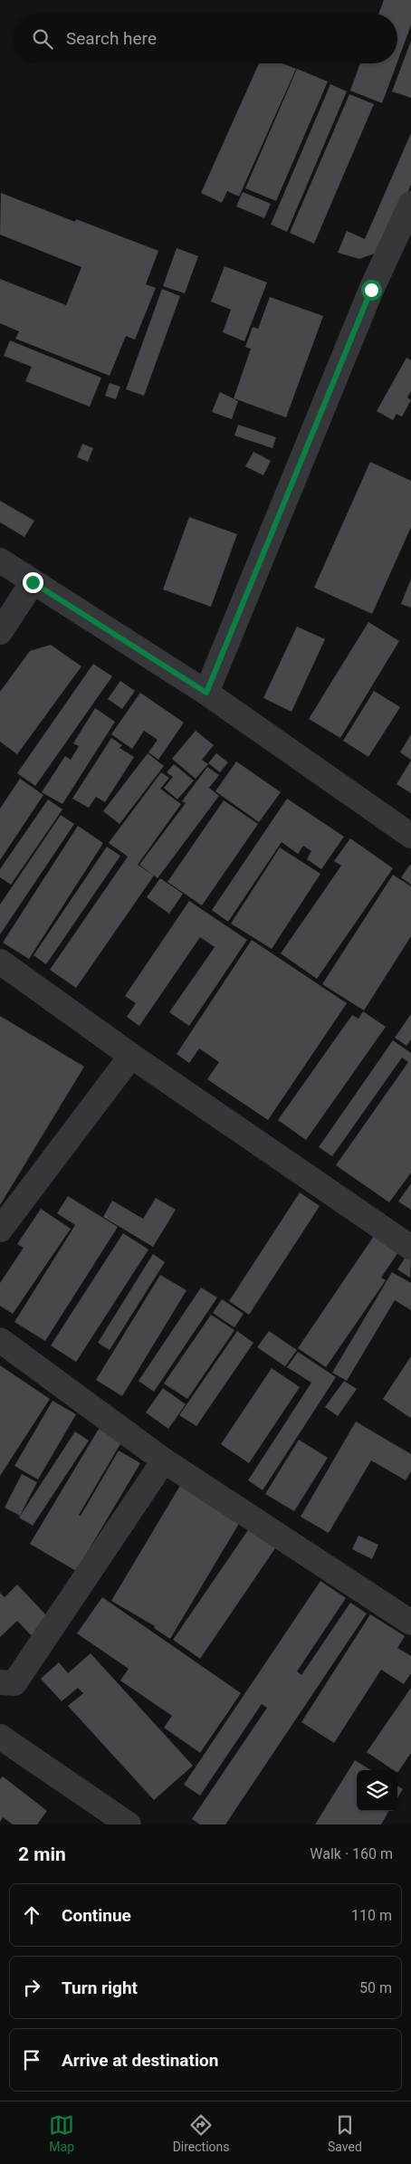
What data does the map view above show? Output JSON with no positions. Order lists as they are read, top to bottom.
{
  "page": {
    "search": "Search here",
    "heading": ["2 min", "Walk · 160 m"],
    "list": [
      ["Continue", "110 m"],
      ["Turn right", "50 m"],
      "Arrive at destination"
    ],
    "nav": ["Map", "Directions", "Saved"]
  }
}
